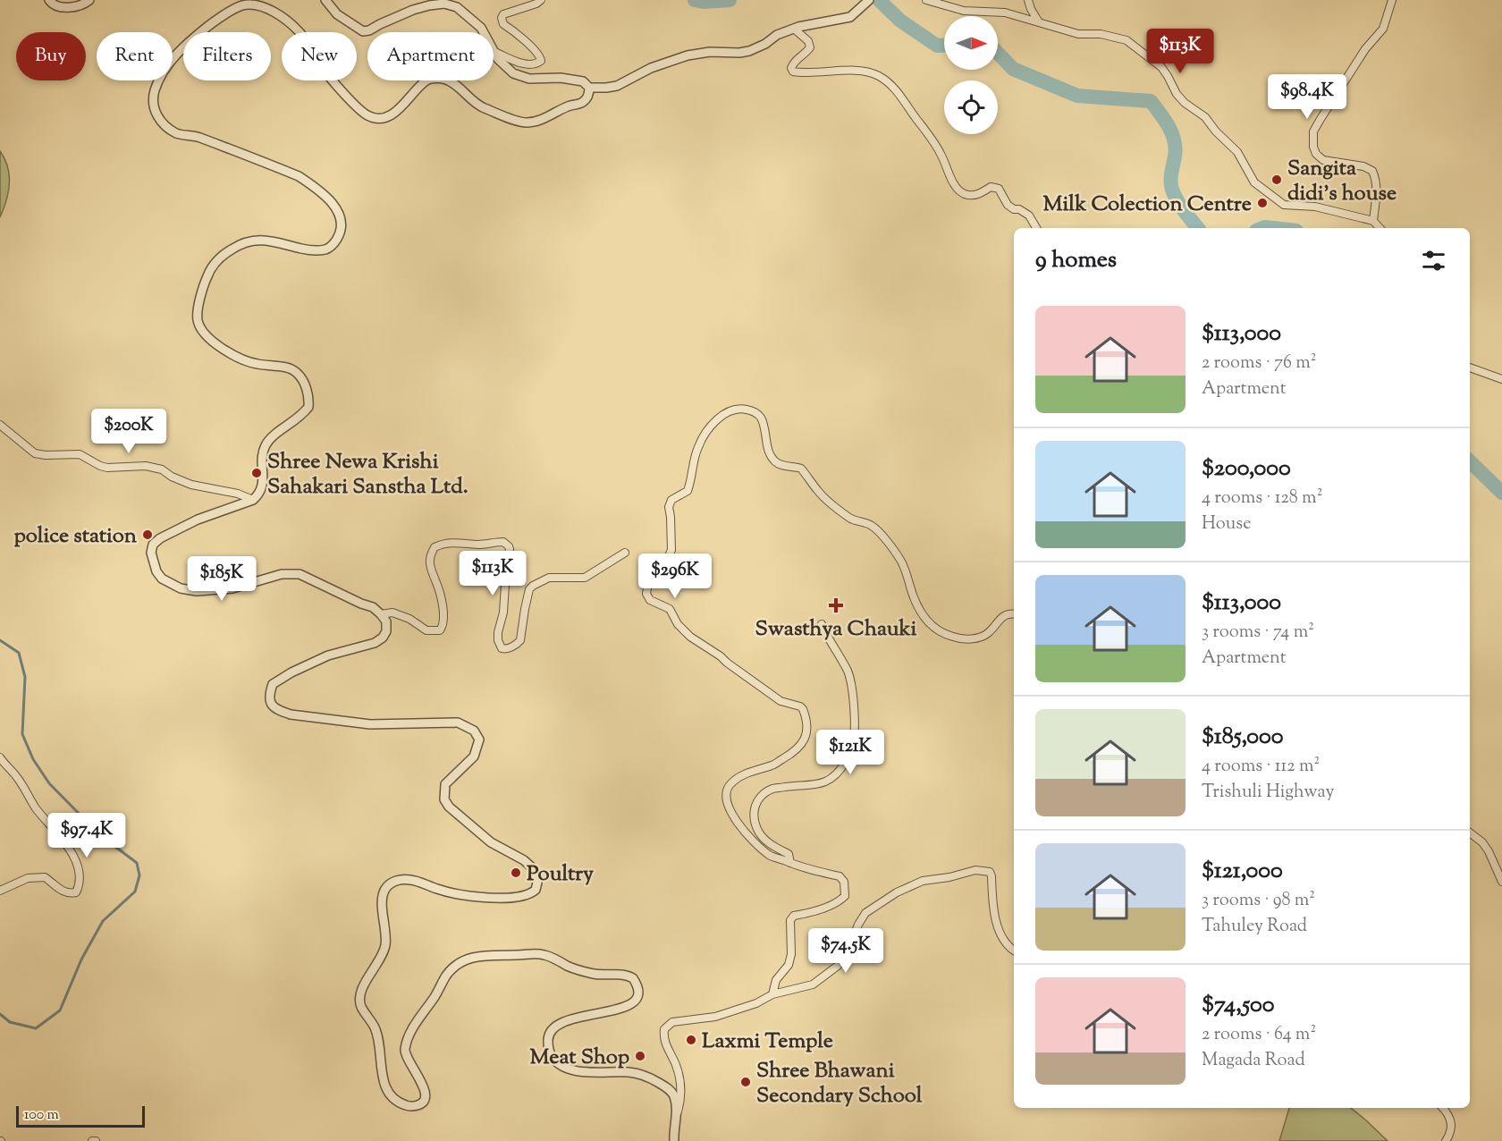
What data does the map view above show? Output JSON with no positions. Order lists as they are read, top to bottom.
{
  "places": {
    "other": [
      "Sangita didi's house",
      "Milk Colection Centre",
      "Shree Newa Krishi Sahakari Sanstha Ltd.",
      "police station",
      "Poultry",
      "Laxmi Temple",
      "Meat Shop",
      "Shree Bhawani Secondary School"
    ],
    "health": ["Swasthya Chauki"]
  },
  "scale_bar": "100 m",
  "north": "right",
  "page": {
    "price": [
      "$113K",
      "$98.4K",
      "$200K",
      "$113K",
      "$296K",
      "$185K",
      "$121K",
      "$97.4K",
      "$74.5K"
    ],
    "chip": [
      "Buy",
      "Rent",
      "Filters",
      "New",
      "Apartment"
    ],
    "heading": "9 homes",
    "list": [
      {
        "name": "$113,000",
        "note": "2 rooms · 76 m² · Apartment"
      },
      {
        "name": "$200,000",
        "note": "4 rooms · 128 m² · House"
      },
      {
        "name": "$113,000",
        "note": "3 rooms · 74 m² · Apartment"
      },
      {
        "name": "$185,000",
        "note": "4 rooms · 112 m² · Trishuli Highway"
      },
      {
        "name": "$121,000",
        "note": "3 rooms · 98 m² · Tahuley Road"
      },
      {
        "name": "$74,500",
        "note": "2 rooms · 64 m² · Magada Road"
      }
    ],
    "scale": "100 m"
  }
}
